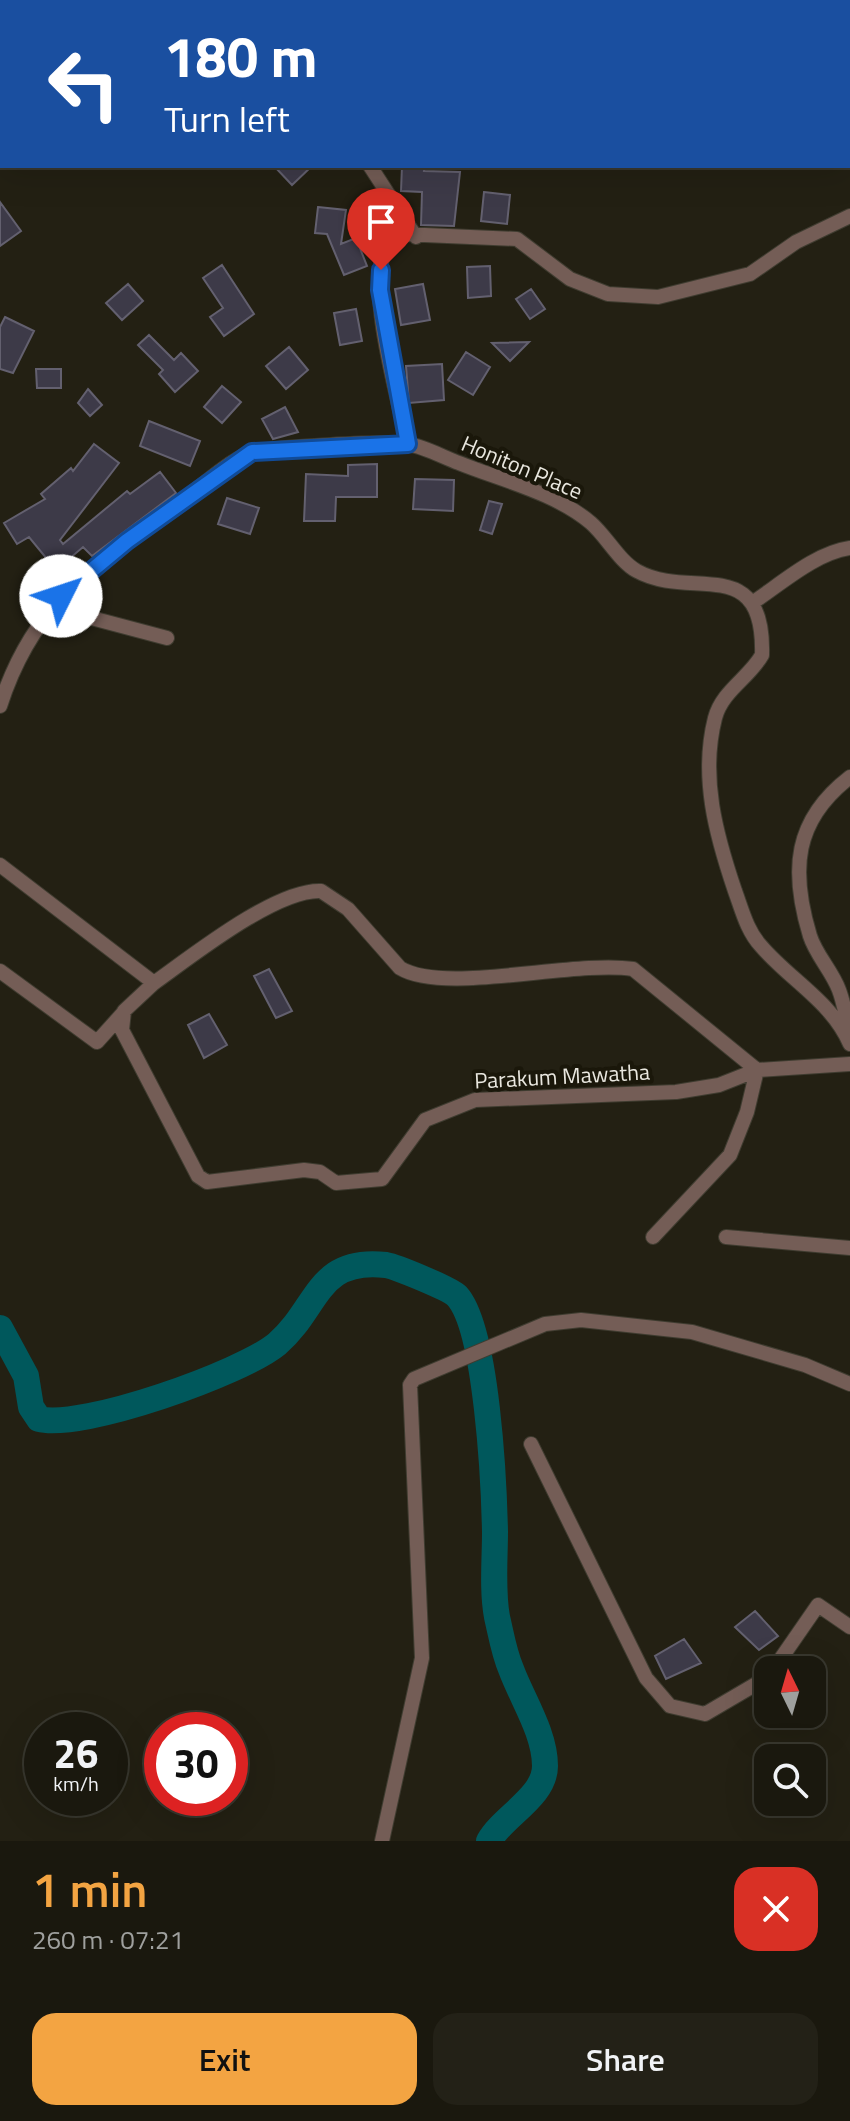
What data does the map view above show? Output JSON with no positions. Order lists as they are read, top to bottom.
{
  "streets": {
    "street": ["Honiton Place", "Parakum Mawatha"]
  },
  "north": "top",
  "page": {
    "turn": ["180 m", "Turn left"],
    "speed": "26 km/h",
    "limit": "30",
    "heading": ["1 min", "260 m · 07:21"],
    "buttons": ["Exit", "Share"]
  }
}
